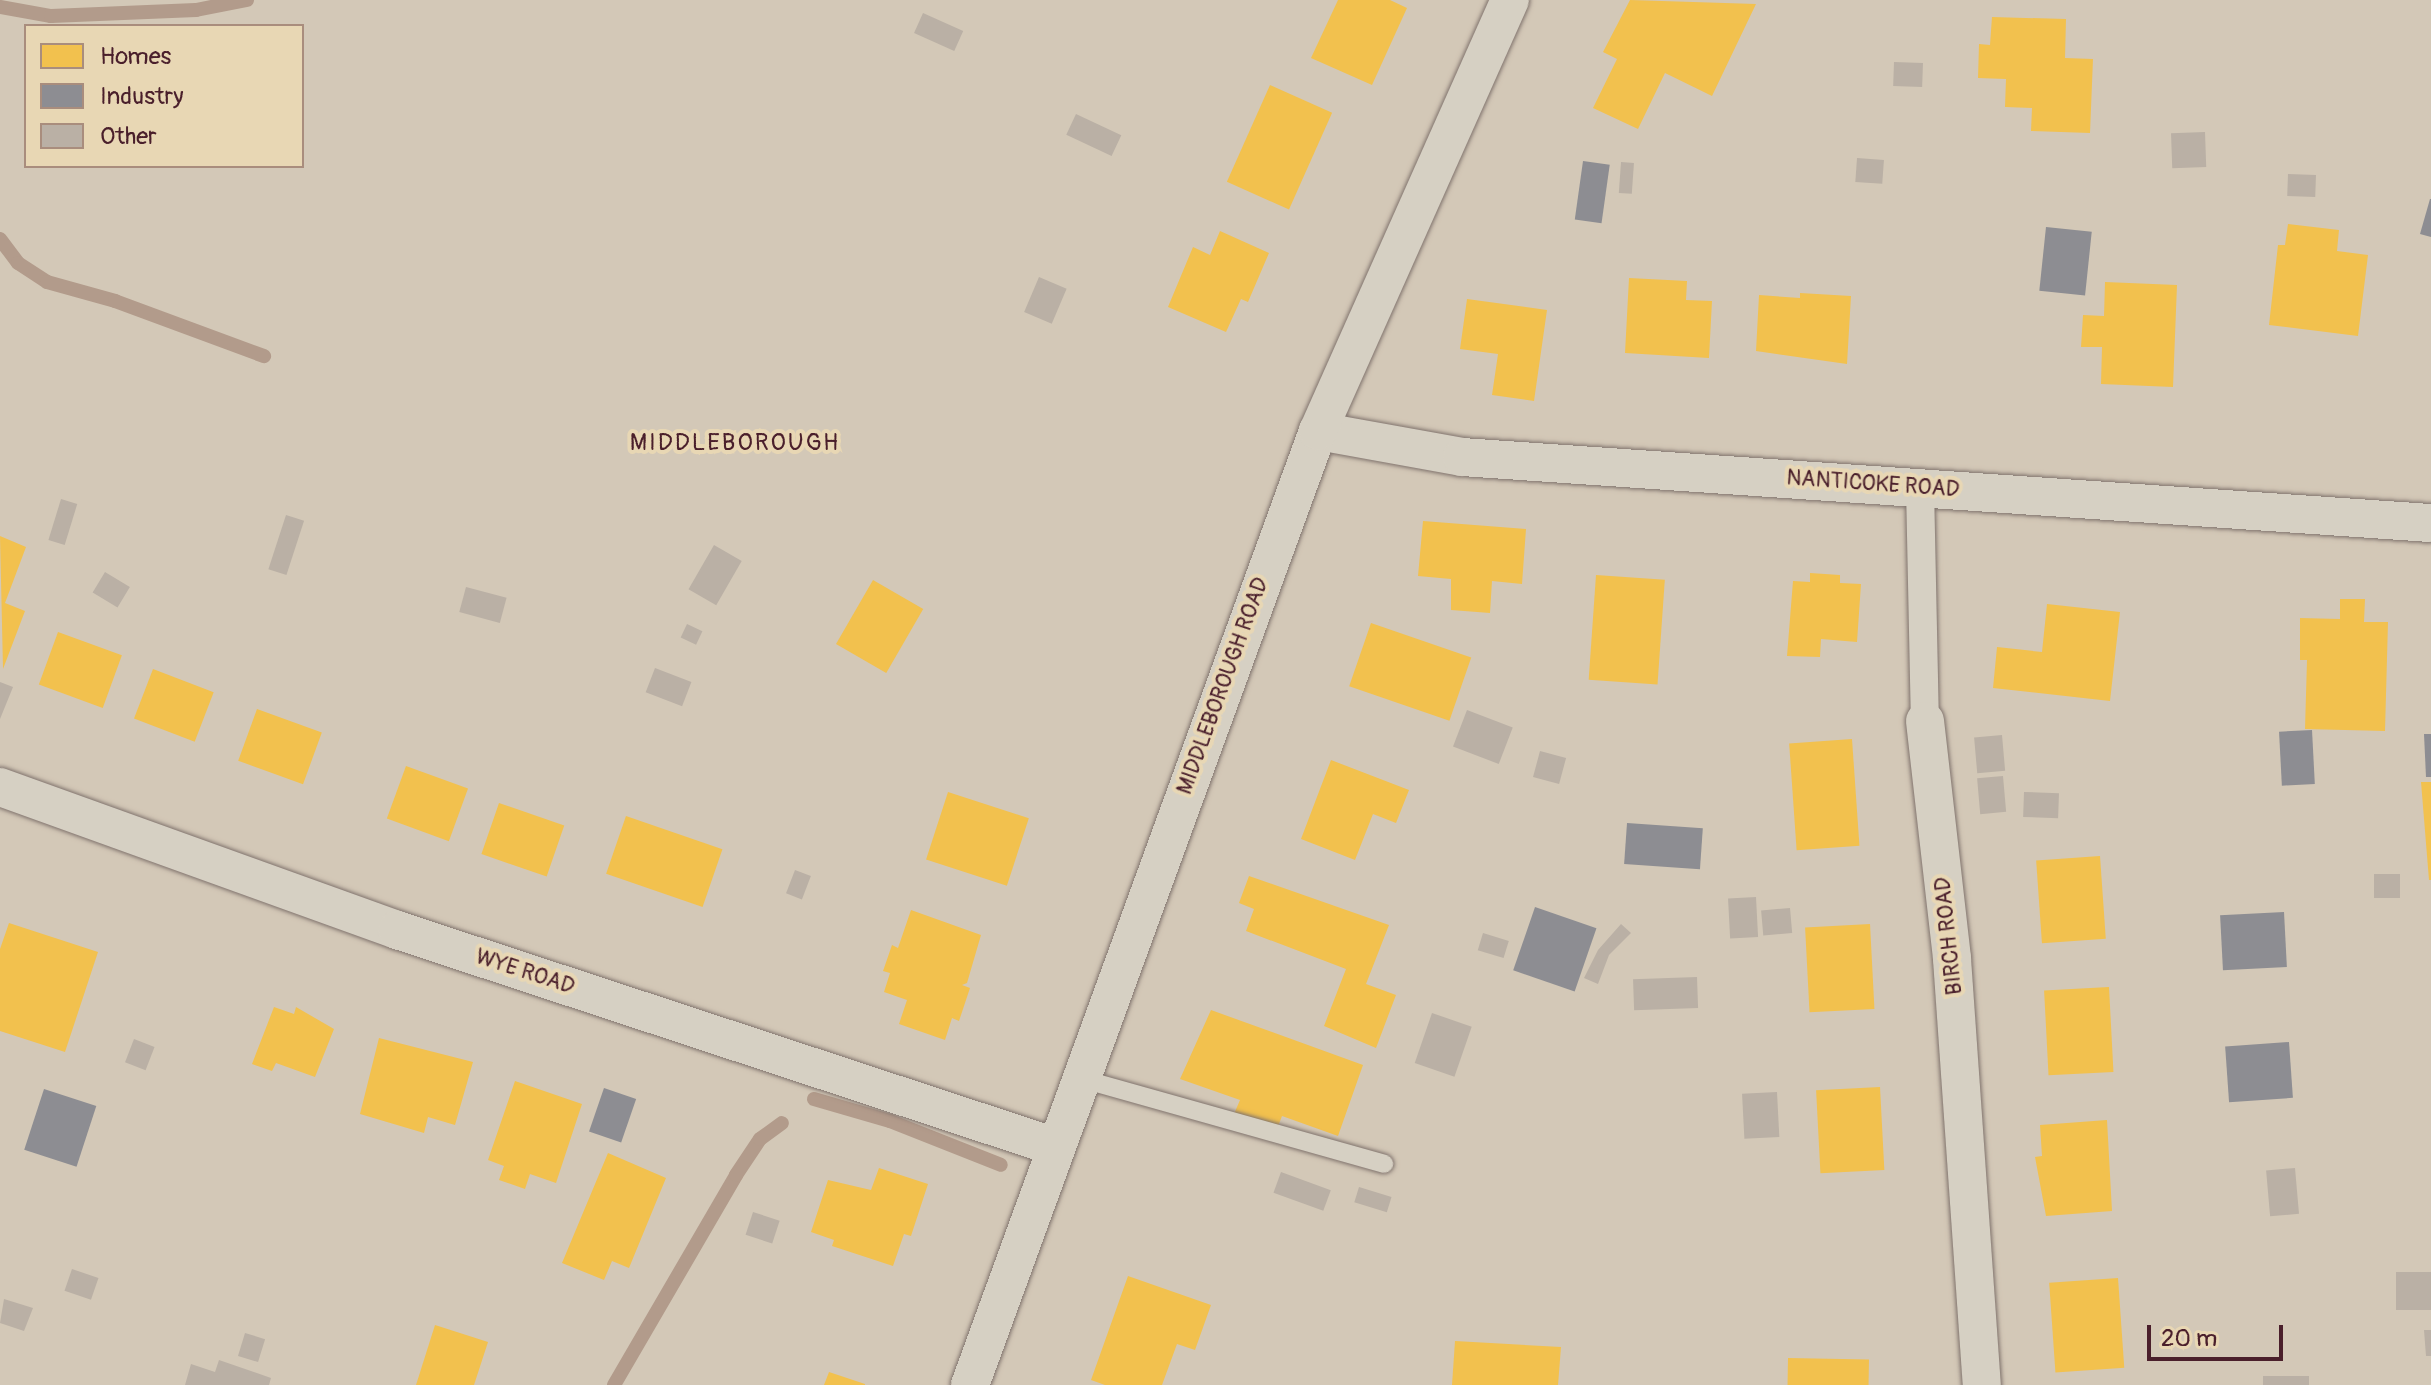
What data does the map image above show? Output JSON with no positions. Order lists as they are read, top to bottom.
{
  "streets": {
    "street": [
      "NANTICOKE ROAD",
      "MIDDLEBOROUGH ROAD",
      "BIRCH ROAD",
      "WYE ROAD"
    ]
  },
  "crossings": [
    ["NANTICOKE ROAD", "MIDDLEBOROUGH ROAD"],
    ["NANTICOKE ROAD", "BIRCH ROAD"],
    ["MIDDLEBOROUGH ROAD", "WYE ROAD"]
  ],
  "districts": ["MIDDLEBOROUGH"],
  "legend": ["Homes", "Industry", "Other"],
  "scale_bar": "20 m"
}
